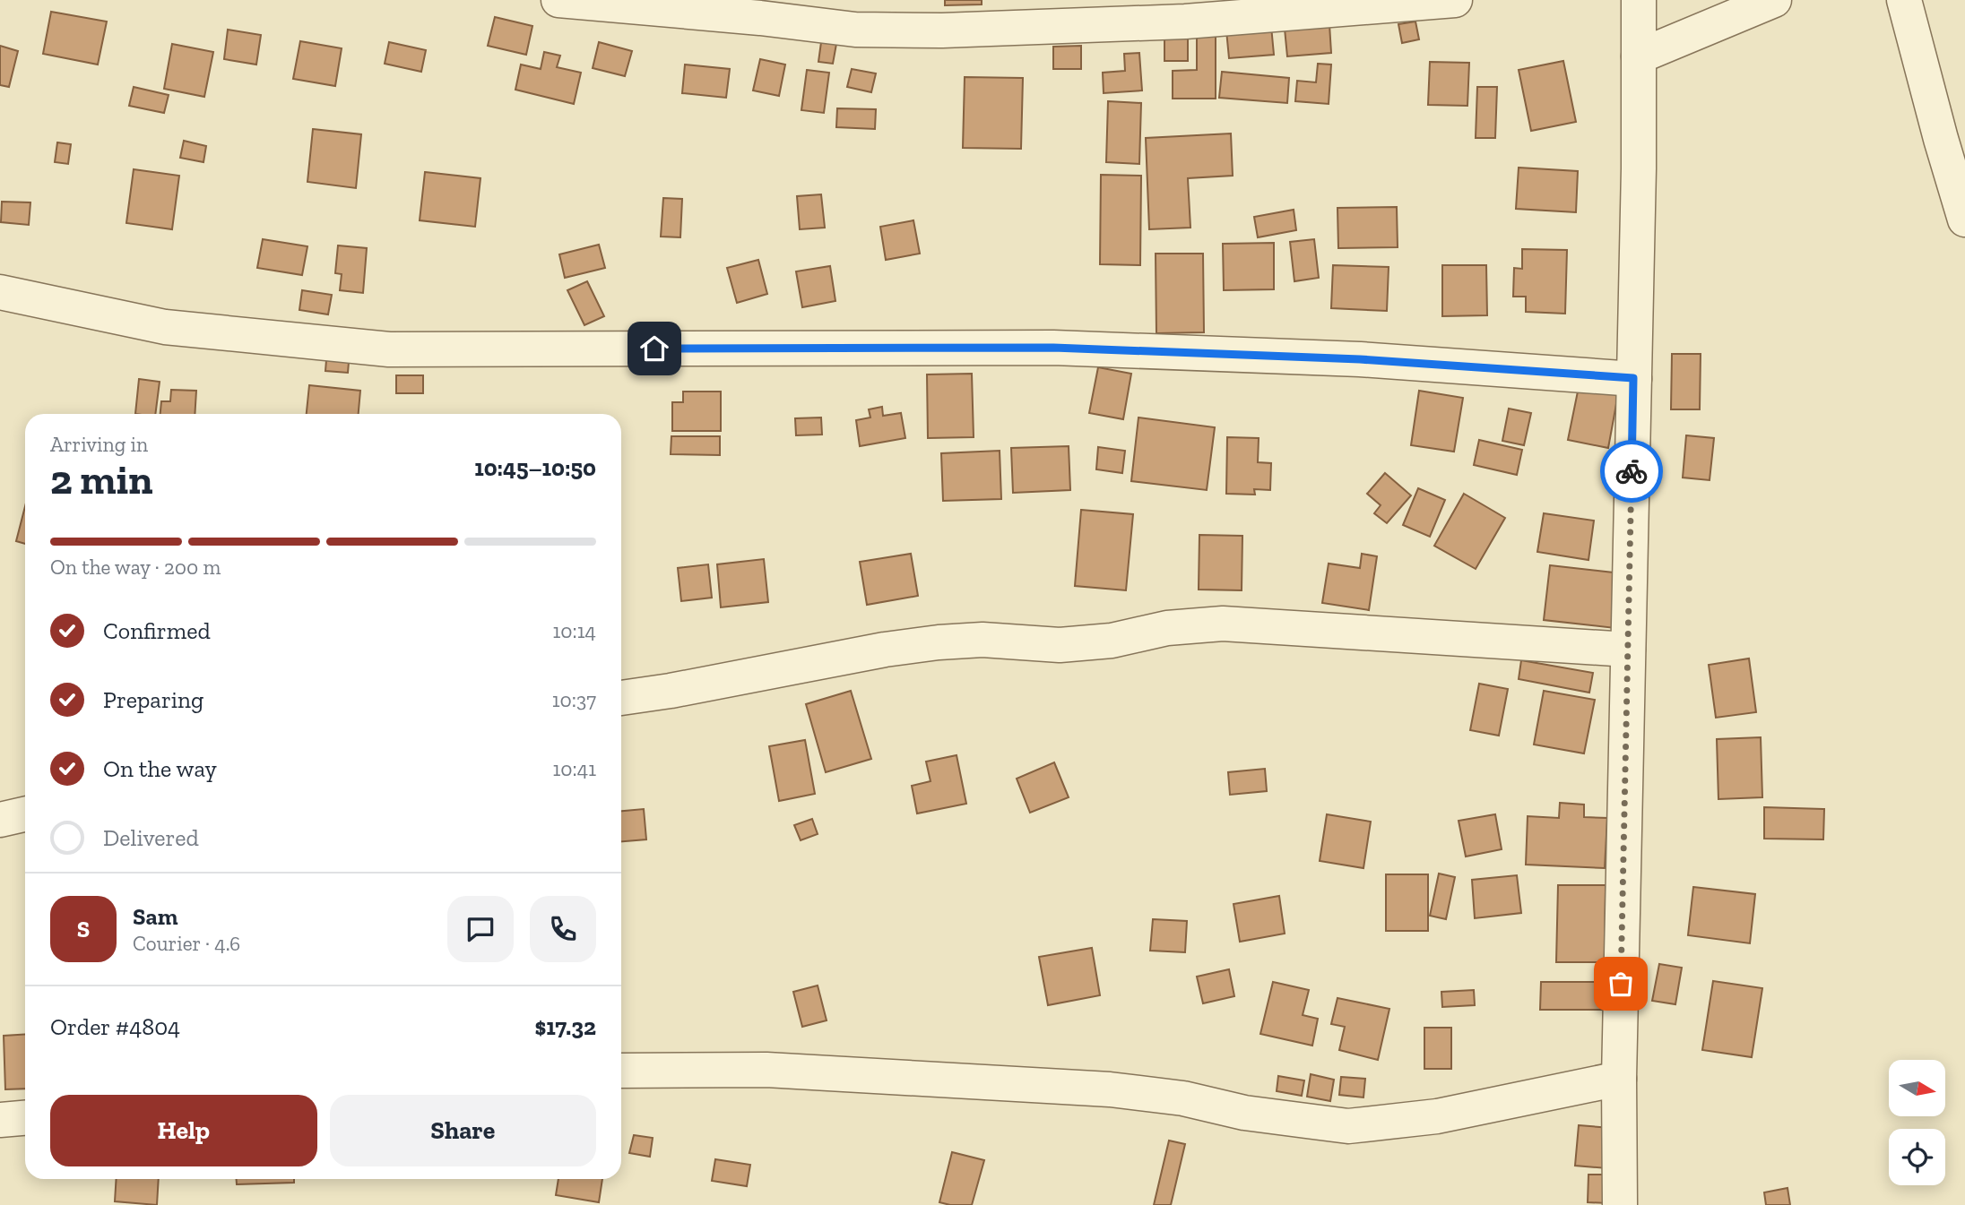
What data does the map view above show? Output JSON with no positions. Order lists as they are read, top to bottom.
{
  "north": "right",
  "page": {
    "heading": ["2 min", "Arriving in", "10:45–10:50"],
    "panel": [
      "Sam",
      "Courier · 4.6",
      "Order #4804",
      "$17.32"
    ],
    "bar": "On the way · 200 m",
    "list": [
      ["Confirmed", "10:14"],
      ["Preparing", "10:37"],
      ["On the way", "10:41"],
      "Delivered"
    ],
    "round": "S",
    "buttons": ["Help", "Share"]
  }
}
